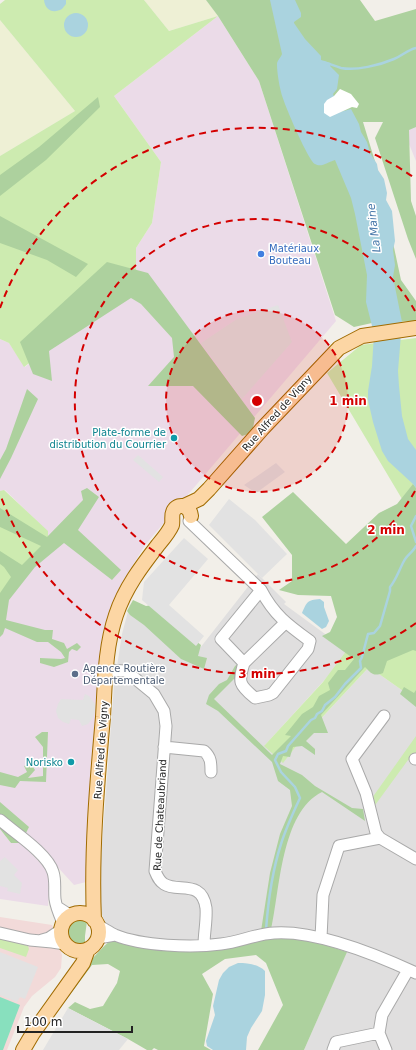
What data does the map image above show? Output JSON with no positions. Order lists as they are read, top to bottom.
{
  "streets": {
    "main road": ["Rue Alfred de Vigny"],
    "street": ["Rue de Chateaubriand"]
  },
  "crossings": [
    ["Rue Alfred de Vigny", "Rue de Chateaubriand"]
  ],
  "water": ["La Maine"],
  "places": [
    "Matériaux Bouteau",
    "Plate-forme de distribution du Courrier",
    "Agence Routière Départementale",
    "Norisko"
  ],
  "scale_bar": "100 m",
  "rings": ["1 min", "2 min", "3 min"]
}
